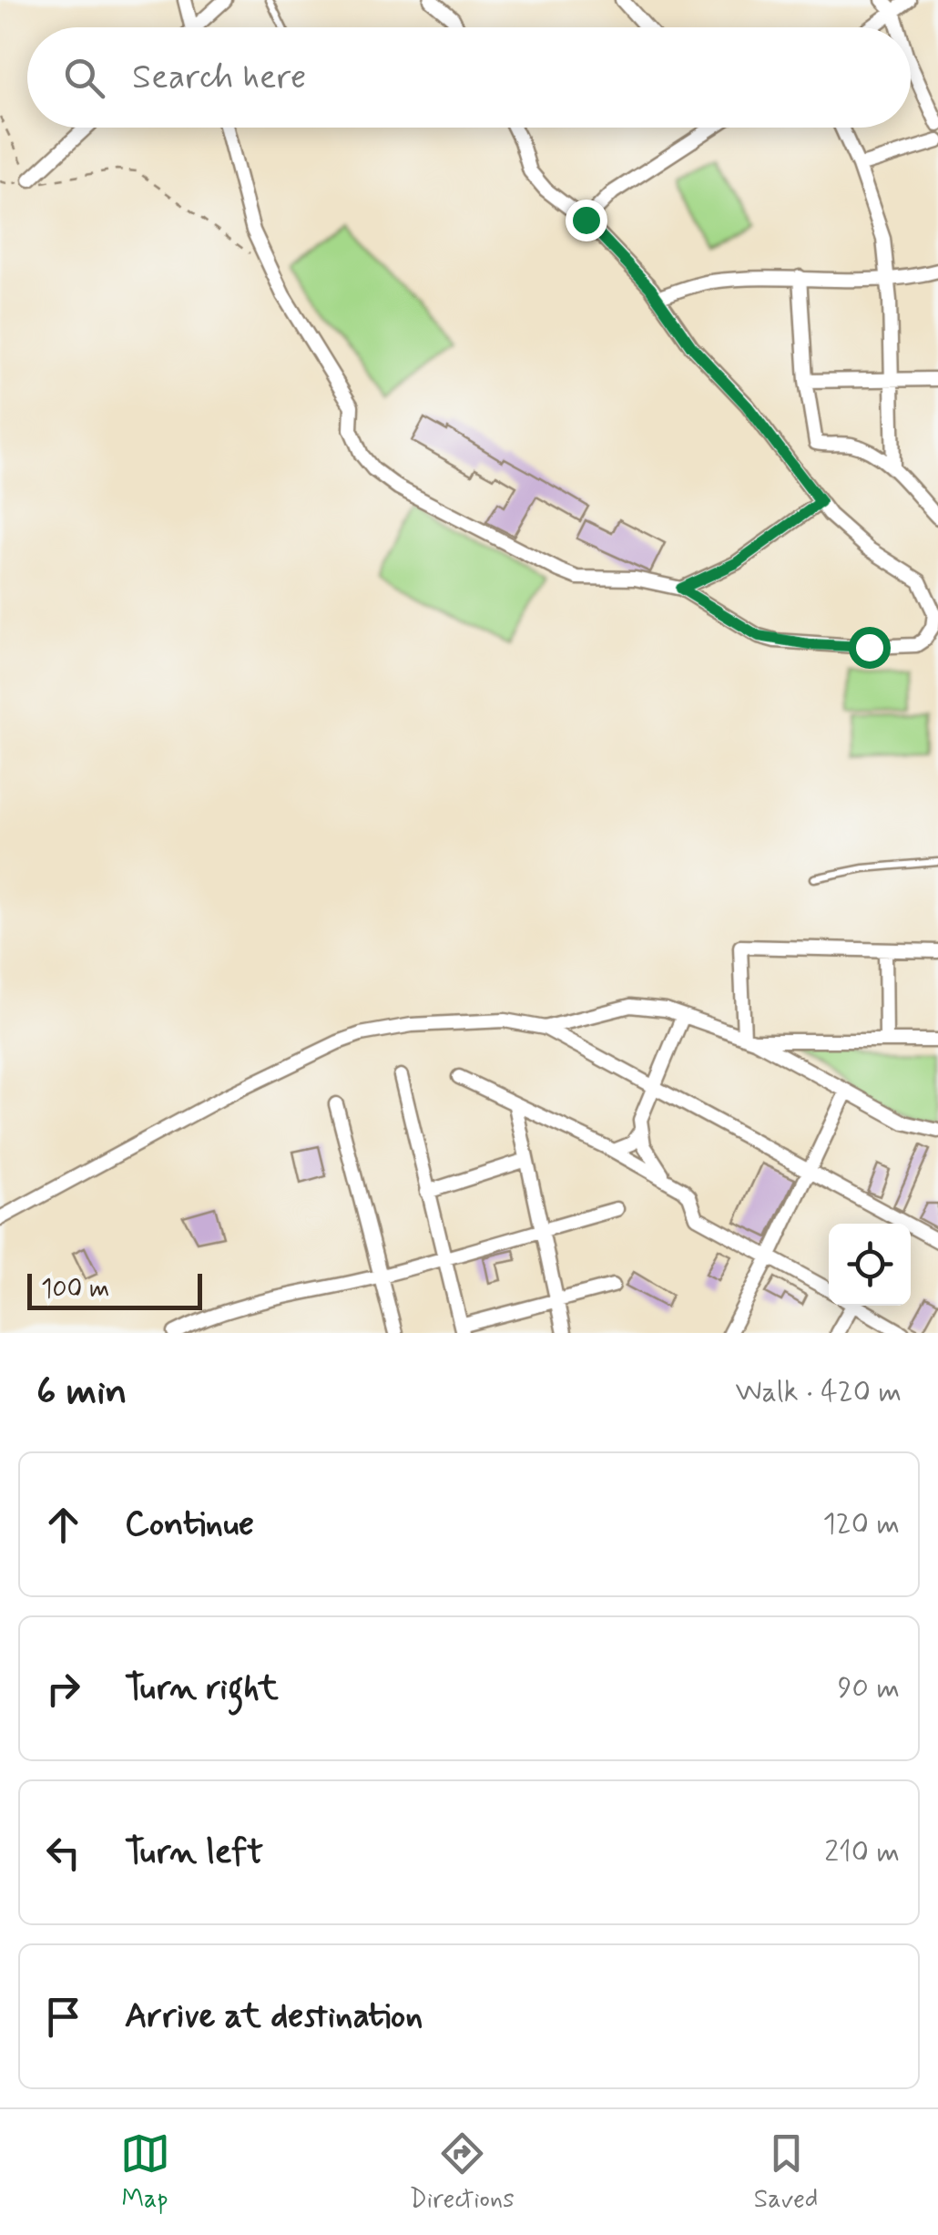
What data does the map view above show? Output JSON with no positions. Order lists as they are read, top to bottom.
{
  "scale_bar": "100 m",
  "page": {
    "search": "Search here",
    "scale": "100 m",
    "heading": ["6 min", "Walk · 420 m"],
    "list": [
      ["Continue", "120 m"],
      ["Turn right", "90 m"],
      ["Turn left", "210 m"],
      "Arrive at destination"
    ],
    "nav": ["Map", "Directions", "Saved"]
  }
}
